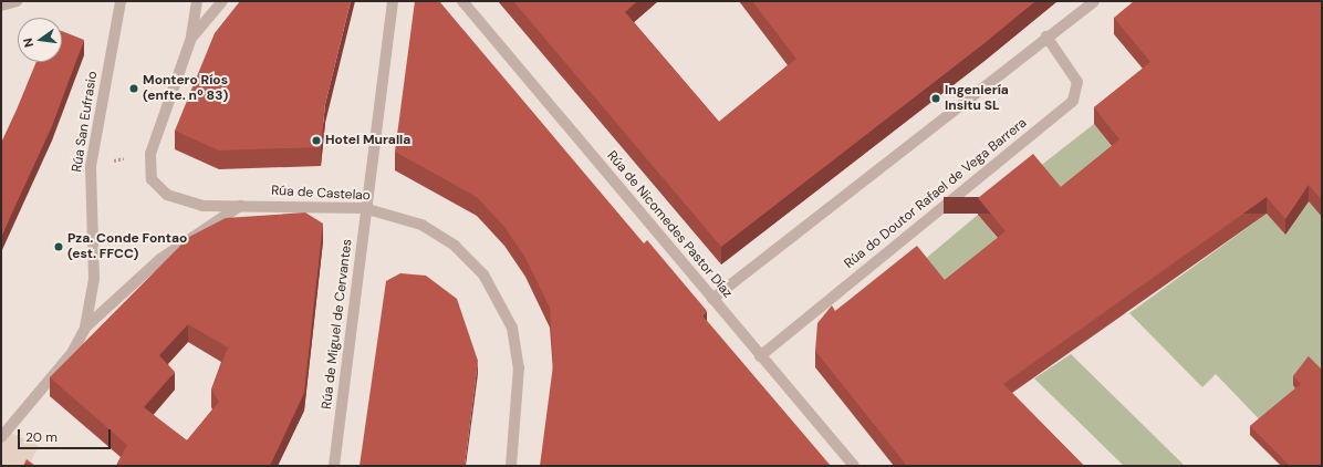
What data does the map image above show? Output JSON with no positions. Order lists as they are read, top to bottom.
{
  "streets": {
    "street": [
      "Rúa San Eufrasio",
      "Rúa de Castelao",
      "Rúa do Doutor Rafael de Vega Barrera",
      "Rúa de Nicomedes Pastor Díaz",
      "Rúa de Miguel de Cervantes"
    ]
  },
  "crossings": [
    ["Rúa de Castelao", "Rúa de Miguel de Cervantes"],
    ["Rúa do Doutor Rafael de Vega Barrera", "Rúa de Nicomedes Pastor Díaz"]
  ],
  "places": [
    "Montero Ríos (enfte. nº 83)",
    "Ingeniería Insitu SL",
    "Hotel Muralla",
    "Pza. Conde Fontao (est. FFCC)"
  ],
  "scale_bar": "20 m",
  "north": "left"
}
